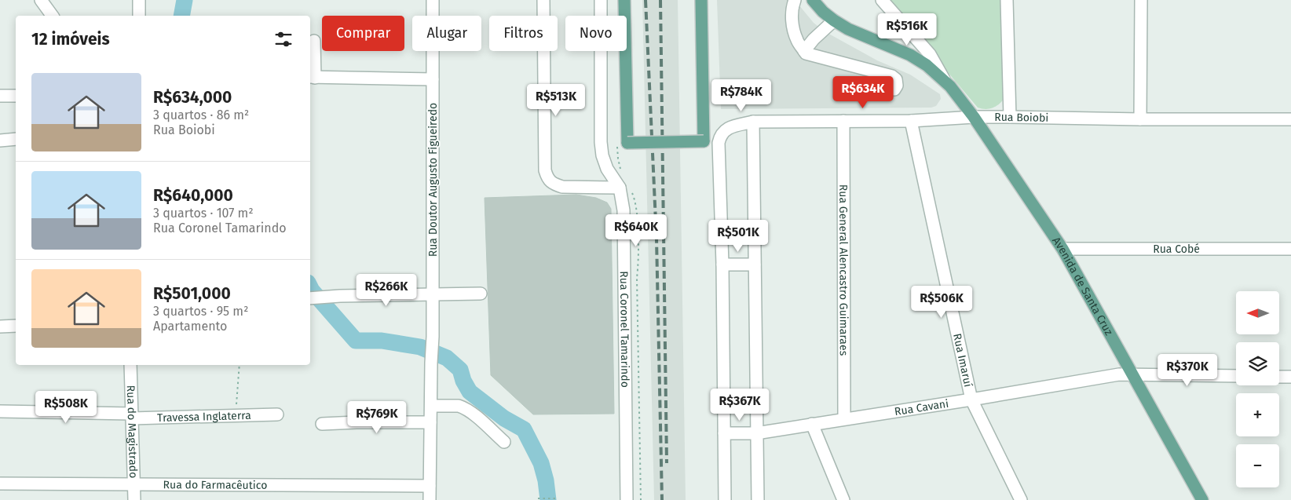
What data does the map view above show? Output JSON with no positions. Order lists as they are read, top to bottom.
{
  "streets": {
    "main road": ["Avenida de Santa Cruz"],
    "street": [
      "Rua Boiobi",
      "Rua Doutor Augusto Figueiredo",
      "Rua Cobé",
      "Rua General Alencastro Guimaraes",
      "Rua Coronel Tamarindo",
      "Rua Imaruí",
      "Rua Cavani",
      "Travessa Inglaterra",
      "Rua do Magistrado",
      "Rua do Farmacêutico"
    ]
  },
  "crossings": [
    ["Rua Boiobi", "Rua General Alencastro Guimaraes"],
    ["Rua Boiobi", "Avenida de Santa Cruz"],
    ["Rua Boiobi", "Rua Imaruí"],
    ["Rua Boiobi", "Rua Cavani"],
    ["Rua Doutor Augusto Figueiredo", "Rua do Farmacêutico"],
    ["Rua Cobé", "Avenida de Santa Cruz"],
    ["Rua General Alencastro Guimaraes", "Rua Cavani"],
    ["Avenida de Santa Cruz", "Rua Cavani"],
    ["Rua Imaruí", "Rua Cavani"],
    ["Travessa Inglaterra", "Rua do Magistrado"],
    ["Rua do Magistrado", "Rua do Farmacêutico"]
  ],
  "north": "left",
  "page": {
    "price": [
      "R$516K",
      "R$634K",
      "R$784K",
      "R$513K",
      "R$640K",
      "R$501K",
      "R$266K",
      "R$506K",
      "R$370K",
      "R$367K",
      "R$508K",
      "R$769K"
    ],
    "chip": [
      "Comprar",
      "Alugar",
      "Filtros",
      "Novo"
    ],
    "heading": "12 imóveis",
    "list": [
      {
        "name": "R$634,000",
        "note": "3 quartos · 86 m² · Rua Boiobi"
      },
      {
        "name": "R$640,000",
        "note": "3 quartos · 107 m² · Rua Coronel Tamarindo"
      },
      {
        "name": "R$501,000",
        "note": "3 quartos · 95 m² · Apartamento"
      }
    ],
    "map_buttons": ["+", "−"]
  }
}
